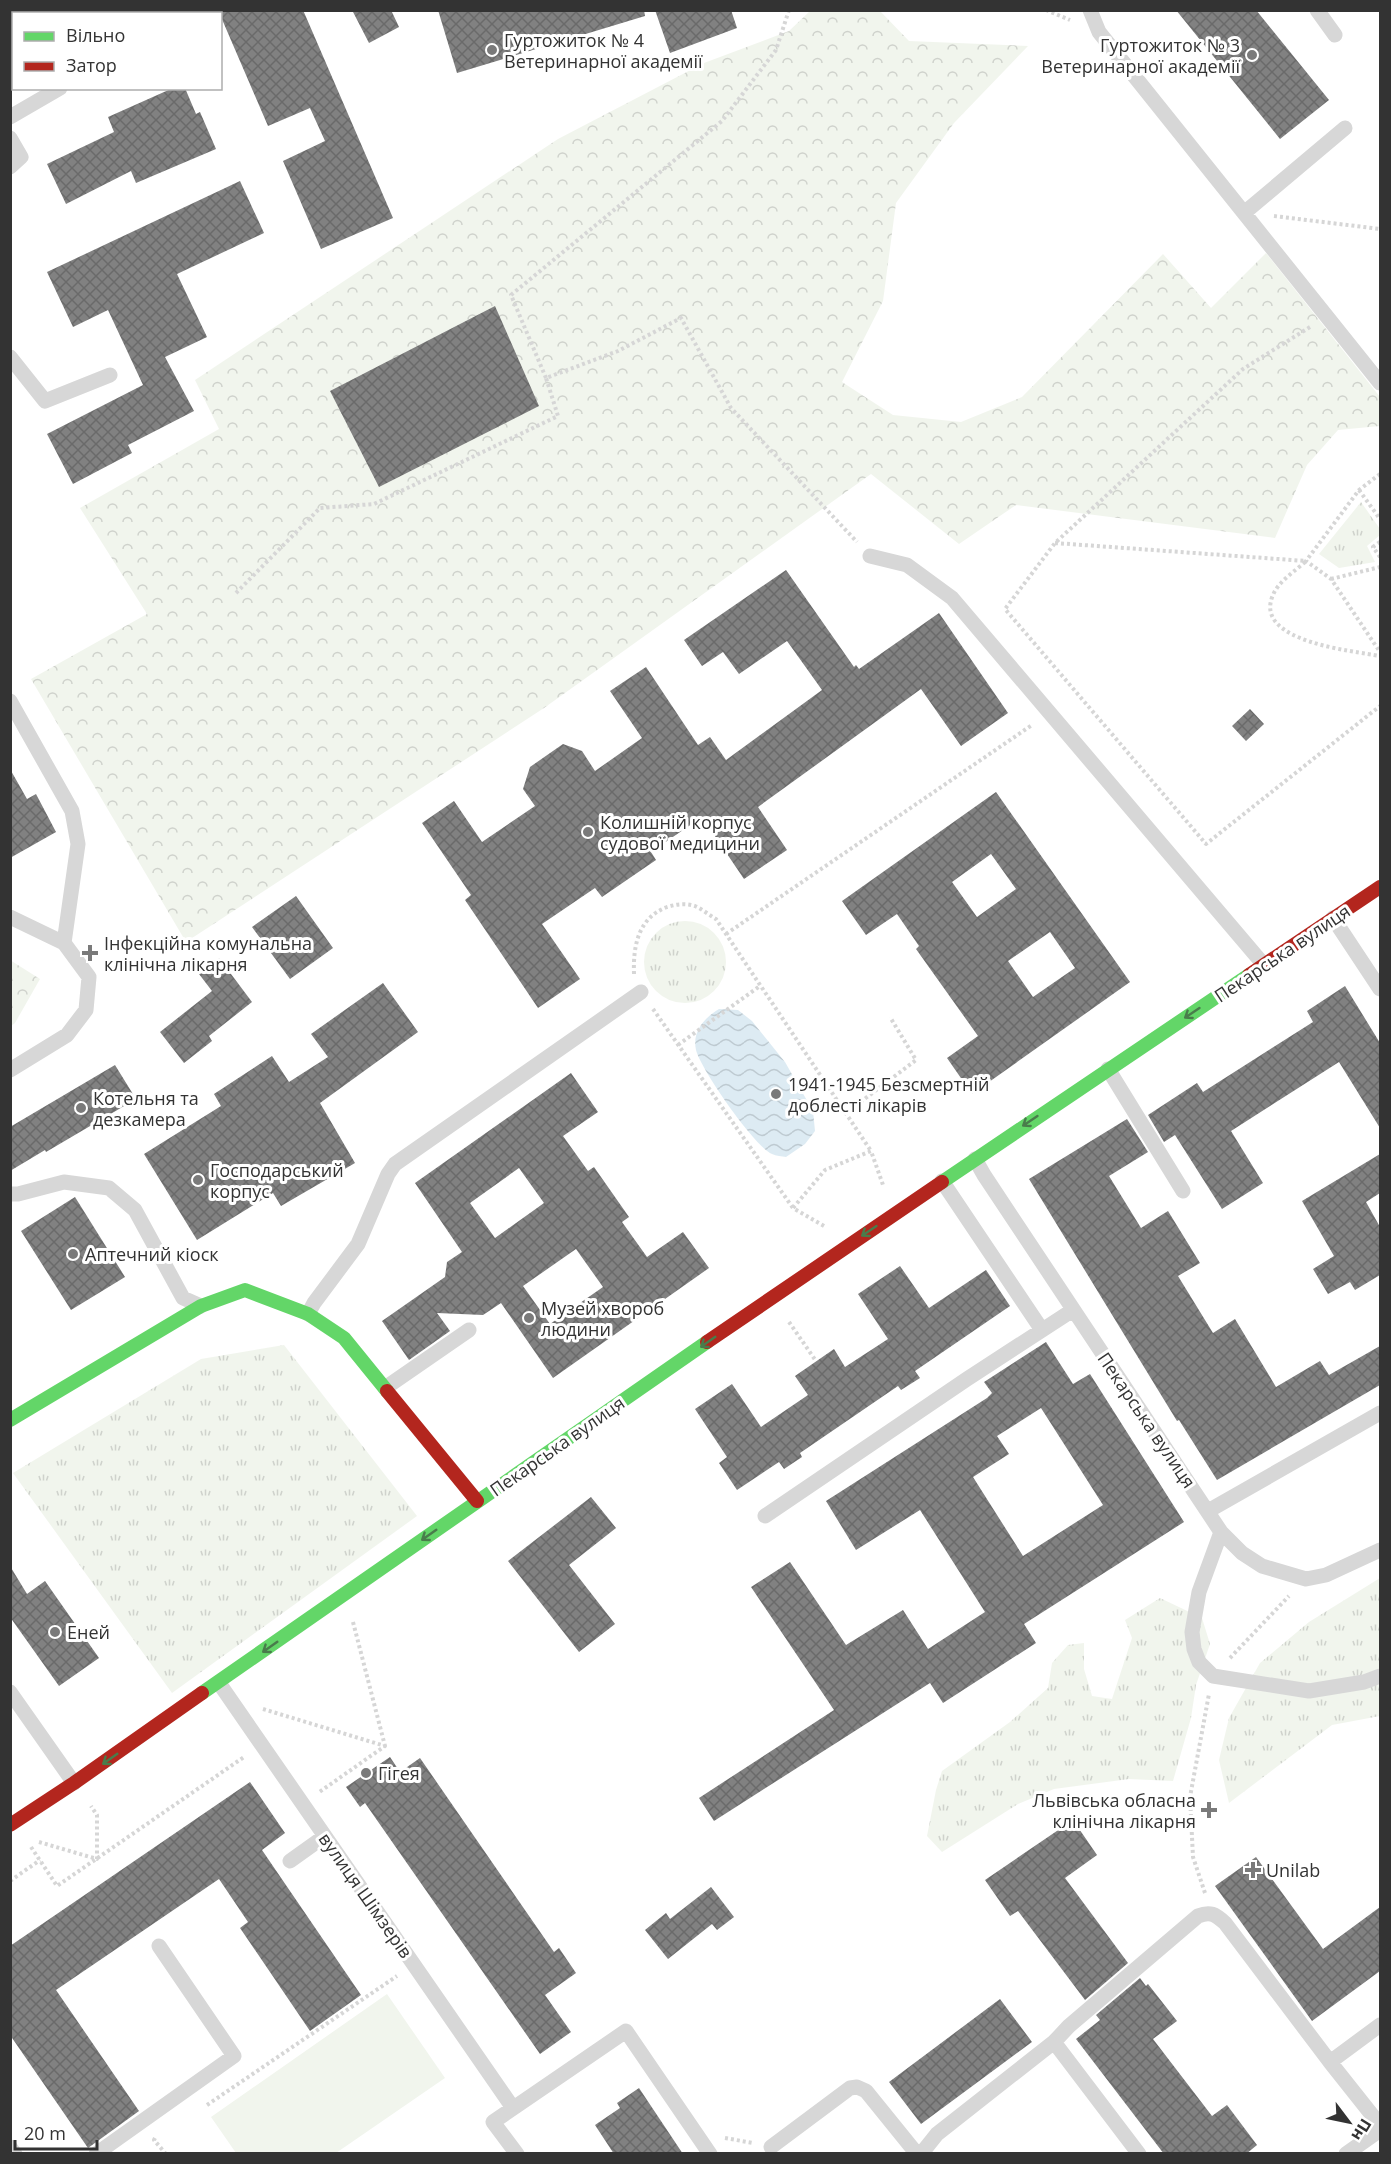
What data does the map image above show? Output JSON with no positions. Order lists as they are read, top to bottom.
{
  "streets": {
    "street": ["Пекарська вулиця"],
    "lane": ["вулиця Шімзерів"]
  },
  "one_way": ["Пекарська вулиця"],
  "places": {
    "other": [
      "Гуртожиток № 4 Ветеринарної академії",
      "Гуртожиток № 3 Ветеринарної академії",
      "Колишній корпус судової медицини",
      "1941-1945 Безсмертній доблесті лікарів",
      "Котельня та дезкамера",
      "Господарський корпус",
      "Аптечний кіоск",
      "Музей хвороб людини",
      "Еней",
      "Гігея"
    ],
    "health": ["Інфекційна комунальна клінічна лікарня", "Львівська обласна клінічна лікарня", "Unilab"]
  },
  "legend": ["Вільно", "Затор"],
  "scale_bar": "20 m",
  "north": "bottom right"
}
